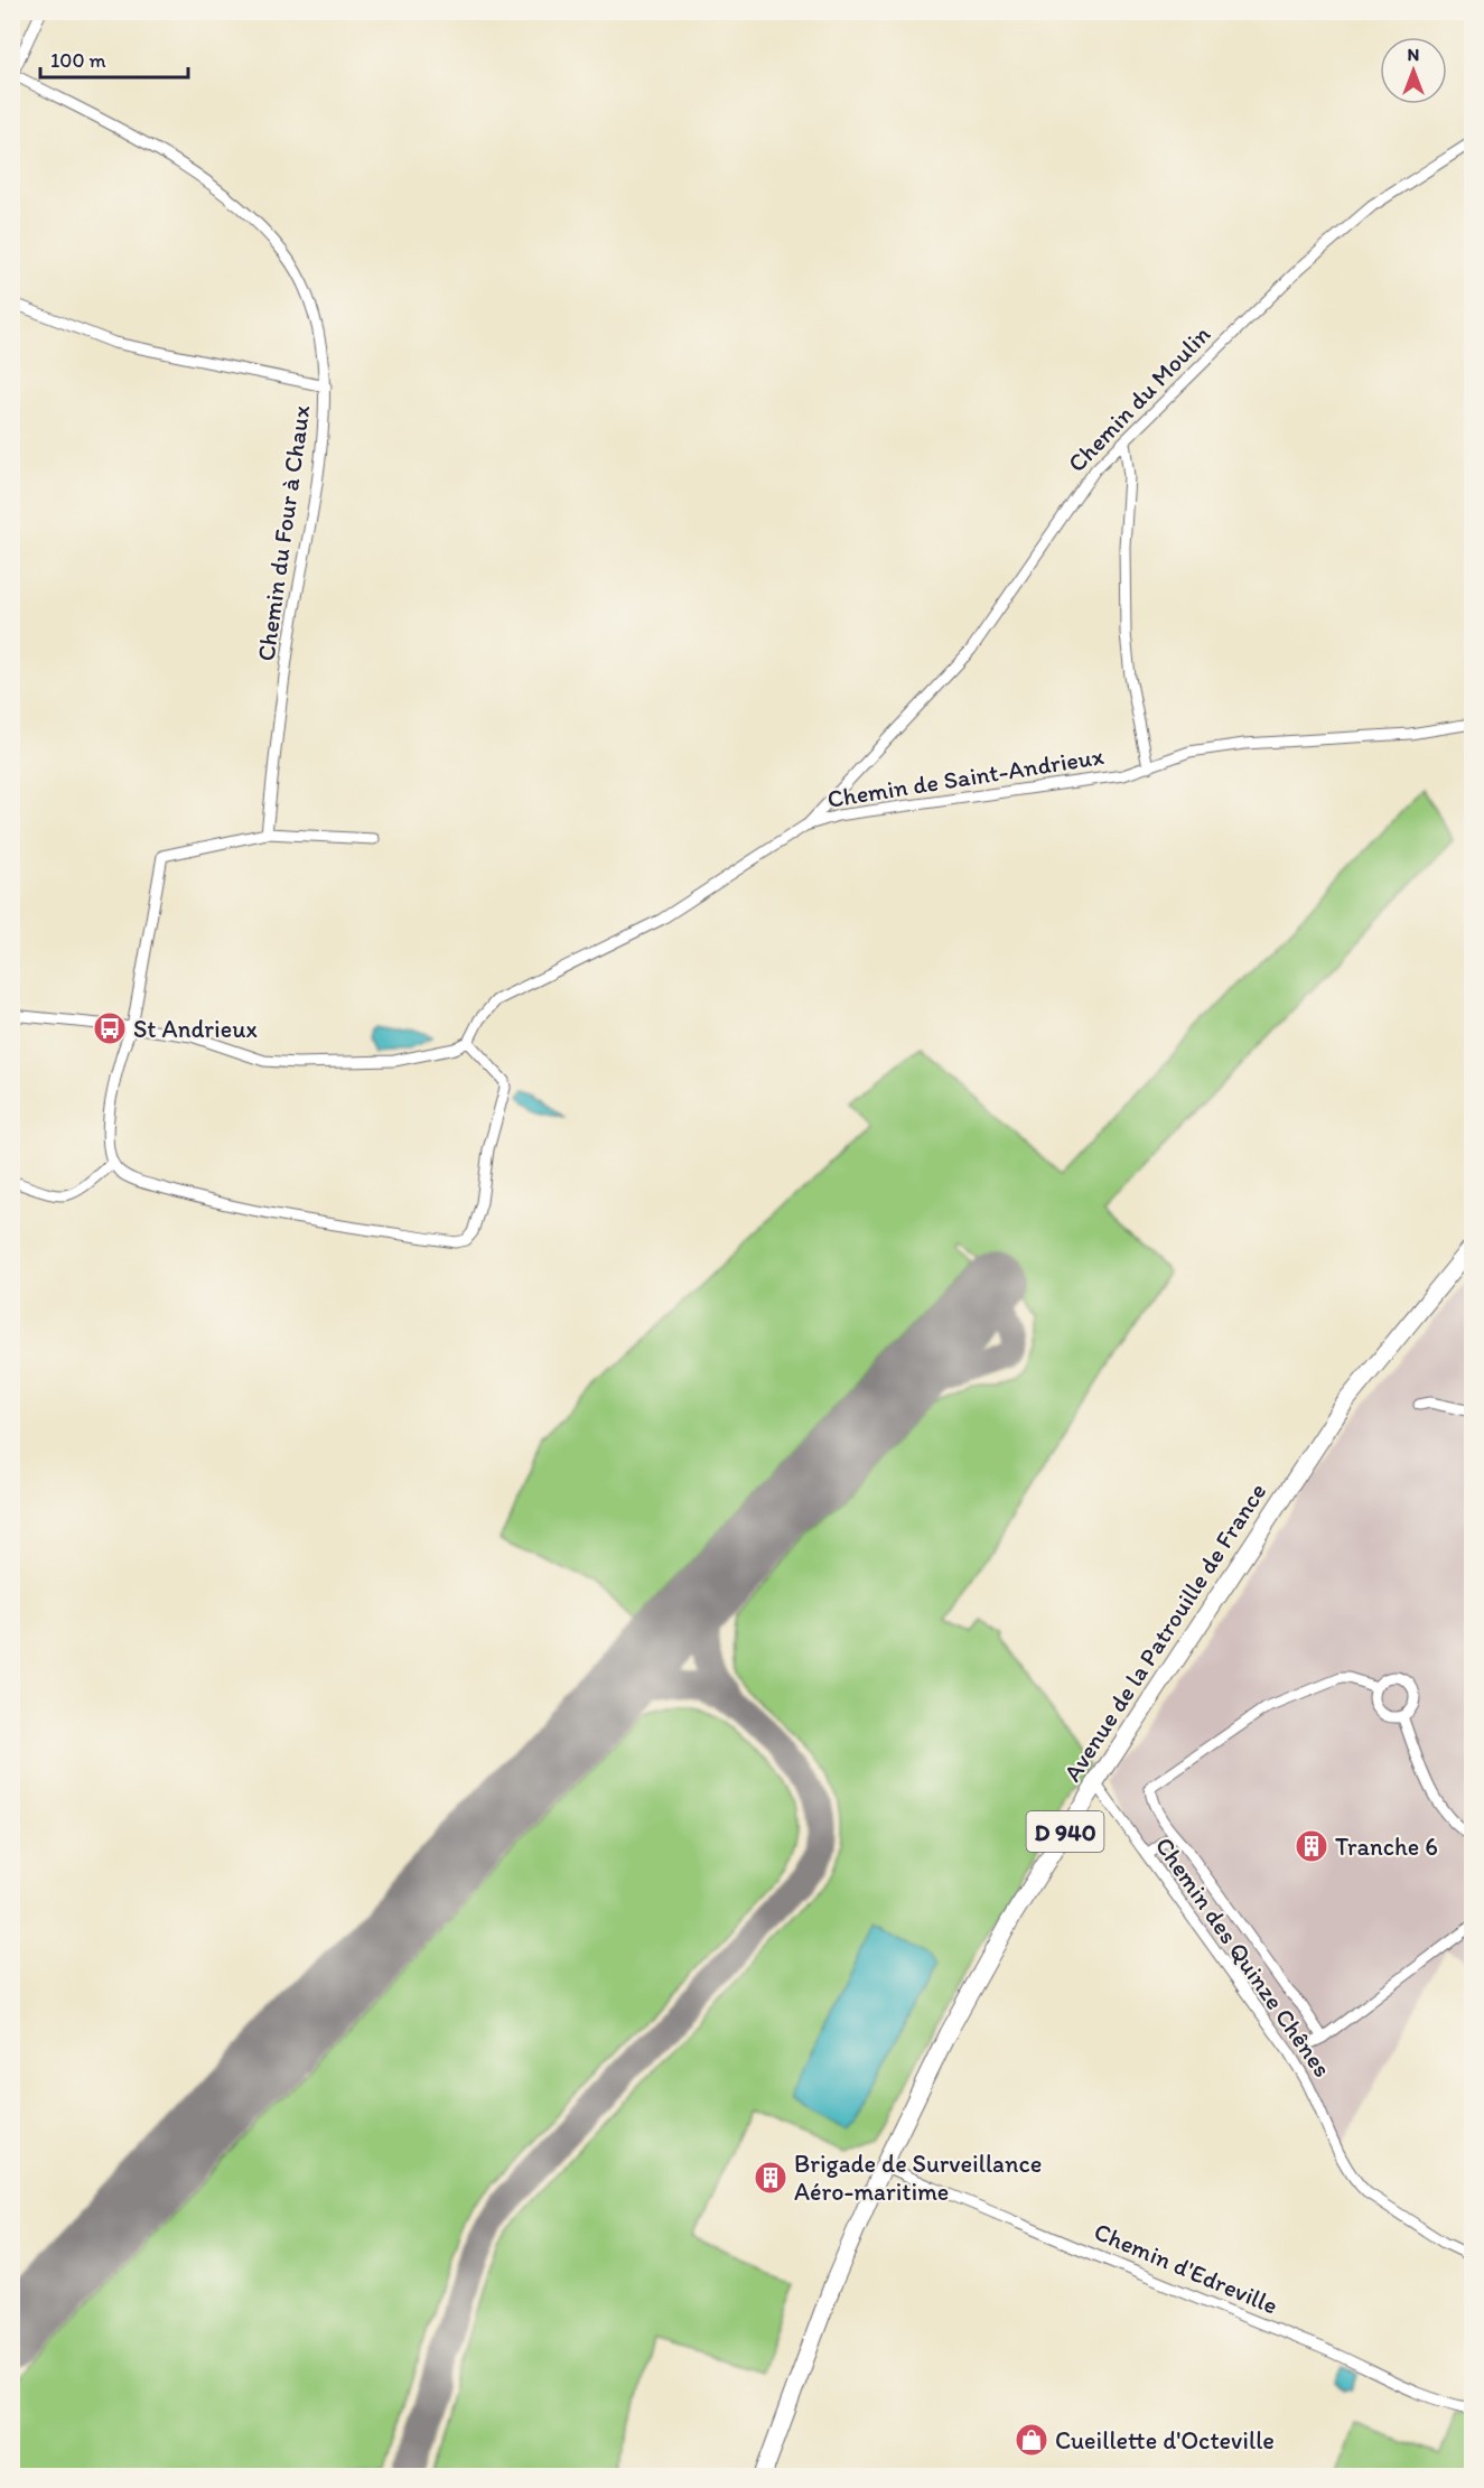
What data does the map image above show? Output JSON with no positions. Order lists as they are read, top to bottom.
{
  "streets": {
    "main road": ["Avenue de la Patrouille de France", "D 940"],
    "street": [
      "Chemin du Moulin",
      "Chemin du Four à Chaux",
      "Chemin de Saint-Andrieux",
      "Chemin des Quinze Chênes",
      "Chemin d'Edreville"
    ]
  },
  "crossings": [
    ["Chemin du Moulin", "Chemin de Saint-Andrieux"],
    ["Avenue de la Patrouille de France", "Chemin des Quinze Chênes"],
    ["Avenue de la Patrouille de France", "Chemin d'Edreville"]
  ],
  "places": {
    "bus stop": ["St Andrieux"],
    "building": ["Tranche 6", "Brigade de Surveillance Aéro-maritime"],
    "shop": ["Cueillette d'Octeville"]
  },
  "scale_bar": "100 m",
  "north": "top"
}
